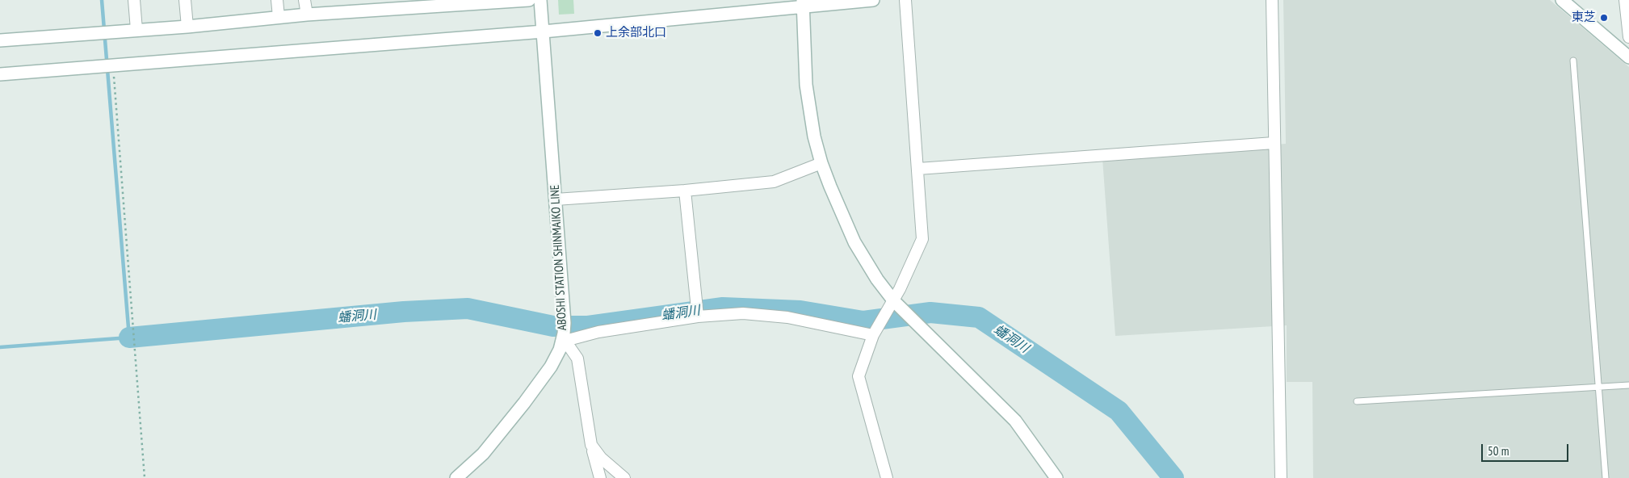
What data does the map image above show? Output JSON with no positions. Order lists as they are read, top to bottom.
{
  "streets": {
    "street": ["ABOSHI STATION SHINMAIKO LINE"]
  },
  "water": ["蟠洞川"],
  "places": ["東芝", "上余部北口"],
  "scale_bar": "50 m"
}
